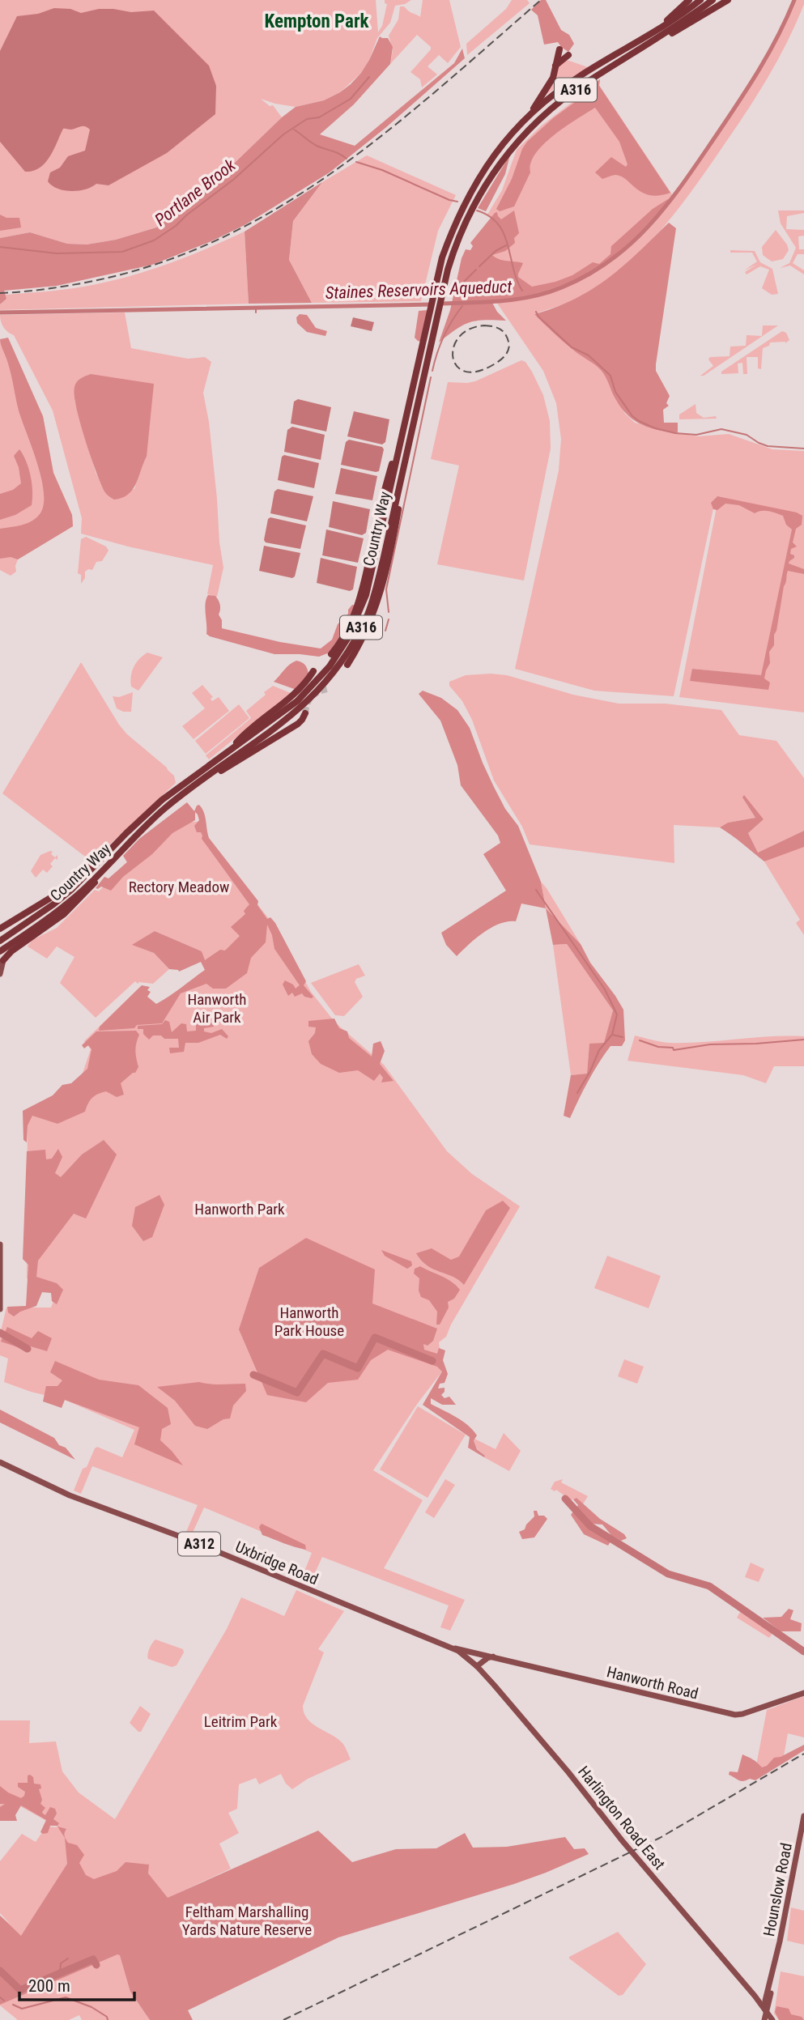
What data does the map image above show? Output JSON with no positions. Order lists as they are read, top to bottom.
{
  "streets": {
    "highway": ["A316", "Country Way"],
    "main road": [
      "A312",
      "Uxbridge Road",
      "Hanworth Road",
      "Harlington Road East",
      "Hounslow Road"
    ]
  },
  "crossings": [
    ["A316", "Country Way"],
    ["A312", "Harlington Road East"],
    ["A312", "Hounslow Road"],
    ["Uxbridge Road", "Hanworth Road"],
    ["Uxbridge Road", "Harlington Road East"],
    ["Hanworth Road", "Harlington Road East"],
    ["Harlington Road East", "Hounslow Road"]
  ],
  "districts": ["Kempton Park"],
  "water": ["Portlane Brook", "Staines Reservoirs Aqueduct"],
  "parks": [
    "Rectory Meadow",
    "Hanworth Air Park",
    "Hanworth Park",
    "Hanworth Park House",
    "Leitrim Park",
    "Feltham Marshalling Yards Nature Reserve"
  ],
  "scale_bar": "200 m"
}
